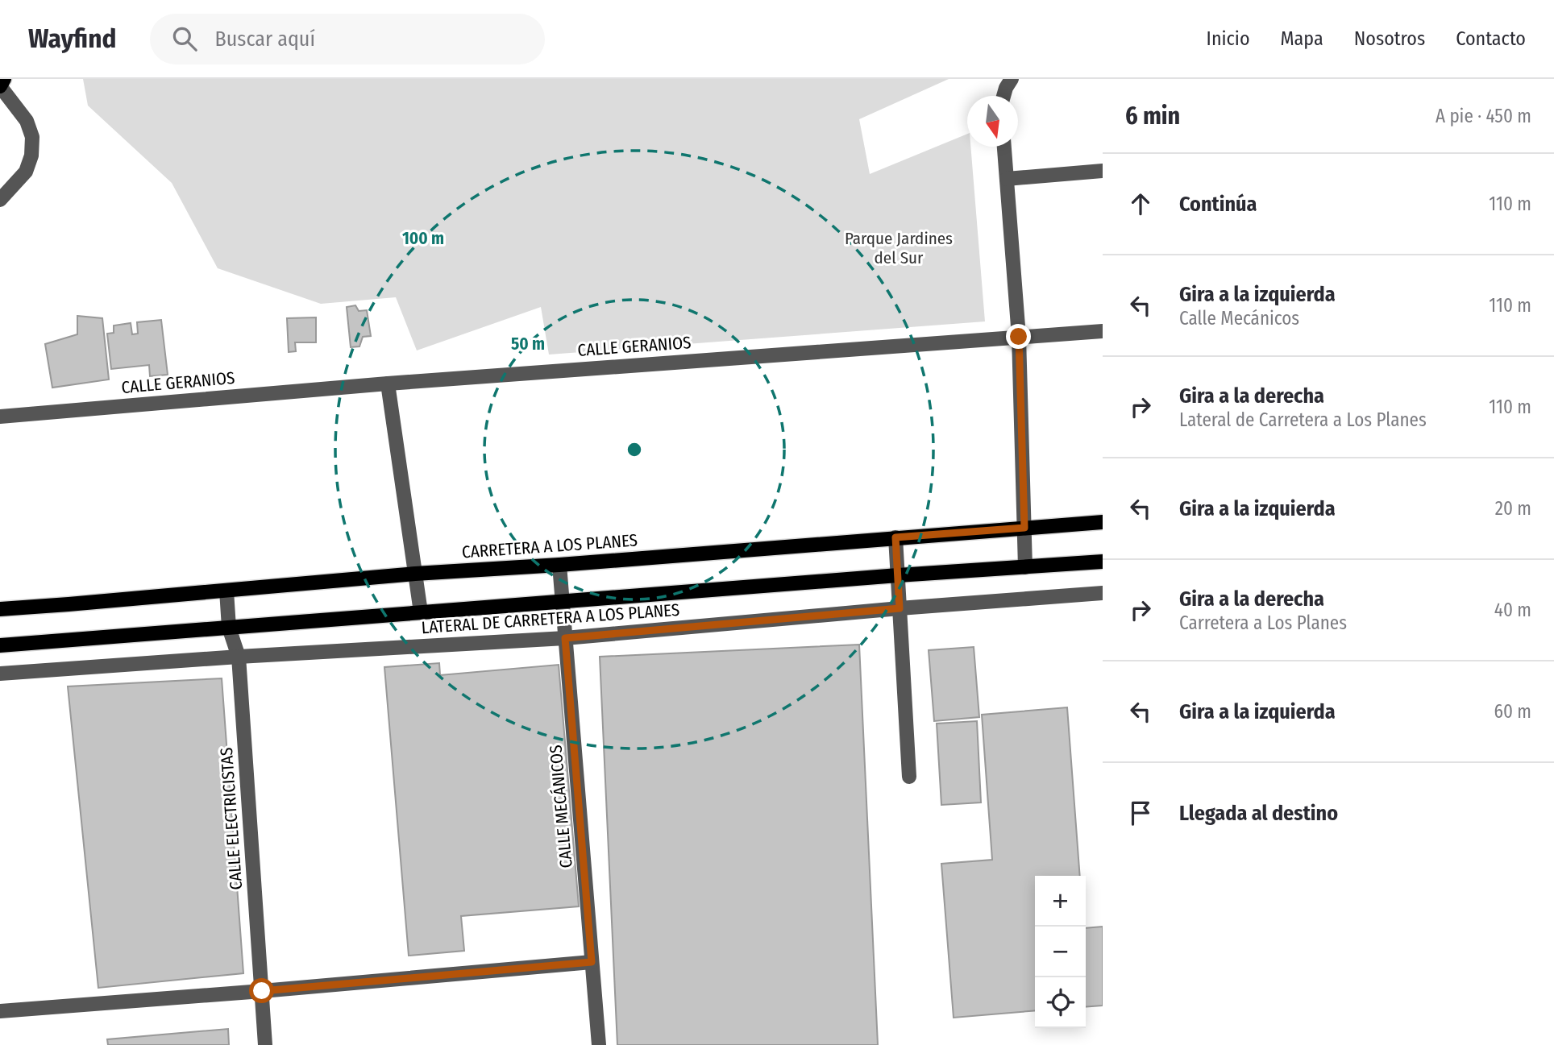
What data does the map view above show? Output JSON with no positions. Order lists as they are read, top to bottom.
{
  "streets": {
    "main road": ["CARRETERA A LOS PLANES"],
    "street": [
      "CALLE GERANIOS",
      "LATERAL DE CARRETERA A LOS PLANES",
      "CALLE MECÁNICOS",
      "CALLE ELECTRICISTAS"
    ]
  },
  "crossings": [
    ["CARRETERA A LOS PLANES", "CALLE MECÁNICOS"],
    ["CARRETERA A LOS PLANES", "CALLE ELECTRICISTAS"],
    ["LATERAL DE CARRETERA A LOS PLANES", "CALLE MECÁNICOS"],
    ["LATERAL DE CARRETERA A LOS PLANES", "CALLE ELECTRICISTAS"]
  ],
  "parks": ["Parque Jardines del Sur"],
  "north": "bottom",
  "page": {
    "header": "Wayfind",
    "search": "Buscar aquí",
    "nav": [
      "Inicio",
      "Mapa",
      "Nosotros",
      "Contacto"
    ],
    "heading": ["6 min", "A pie · 450 m"],
    "list": [
      ["Continúa", "110 m"],
      ["Gira a la izquierda", "Calle Mecánicos", "110 m"],
      ["Gira a la derecha", "Lateral de Carretera a Los Planes", "110 m"],
      ["Gira a la izquierda", "20 m"],
      ["Gira a la derecha", "Carretera a Los Planes", "40 m"],
      ["Gira a la izquierda", "60 m"],
      "Llegada al destino"
    ],
    "map_buttons": ["+", "−"]
  },
  "rings": ["100 m", "50 m"]
}
